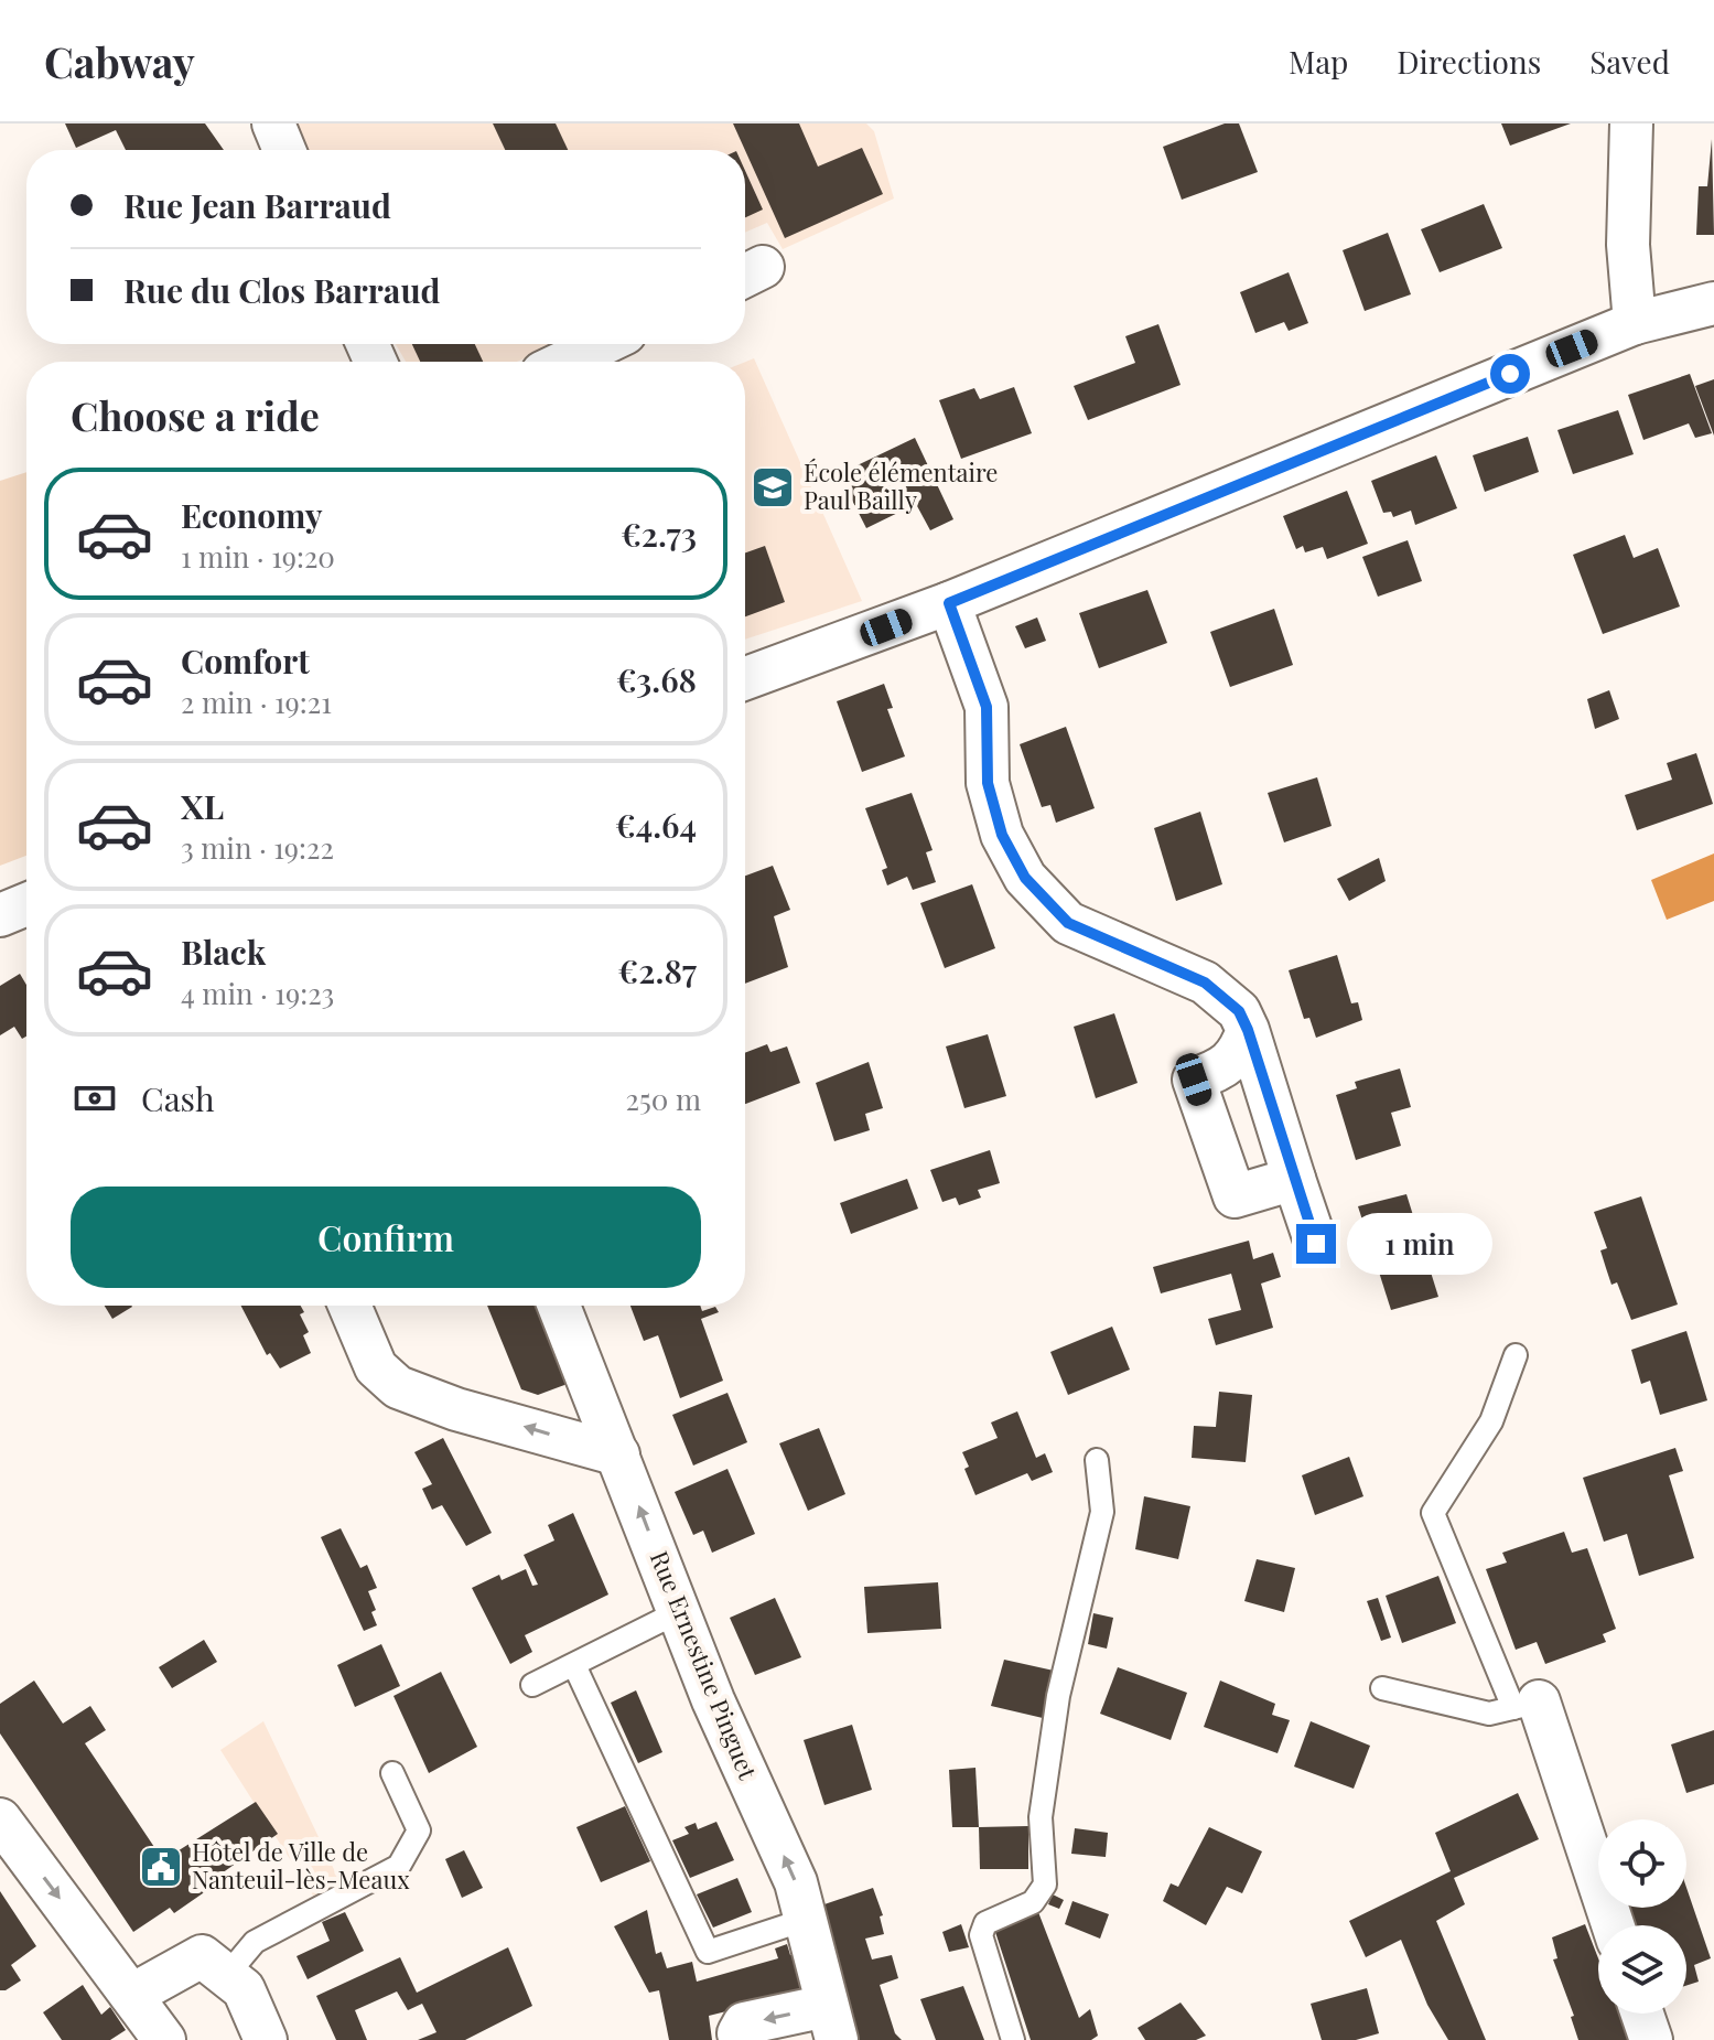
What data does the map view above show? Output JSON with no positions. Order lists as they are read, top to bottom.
{
  "streets": {
    "street": ["Rue Ernestine Pinguet"]
  },
  "one_way": ["Rue Ernestine Pinguet"],
  "places": {
    "school or university": ["École élémentaire Paul Bailly"],
    "public building": ["Hôtel de Ville de Nanteuil-lès-Meaux"]
  },
  "page": {
    "header": "Cabway",
    "nav": ["Map", "Directions", "Saved"],
    "banner": ["Rue Jean Barraud", "Rue du Clos Barraud"],
    "heading": "Choose a ride",
    "list": [
      {
        "name": "Economy",
        "note": "1 min · 19:20",
        "value": "€2.73"
      },
      {
        "name": "Comfort",
        "note": "2 min · 19:21",
        "value": "€3.68"
      },
      {
        "name": "XL",
        "note": "3 min · 19:22",
        "value": "€4.64"
      },
      {
        "name": "Black",
        "note": "4 min · 19:23",
        "value": "€2.87"
      }
    ],
    "pay": ["Cash", "250 m"],
    "buttons": "Confirm",
    "bubble": "1 min"
  }
}
